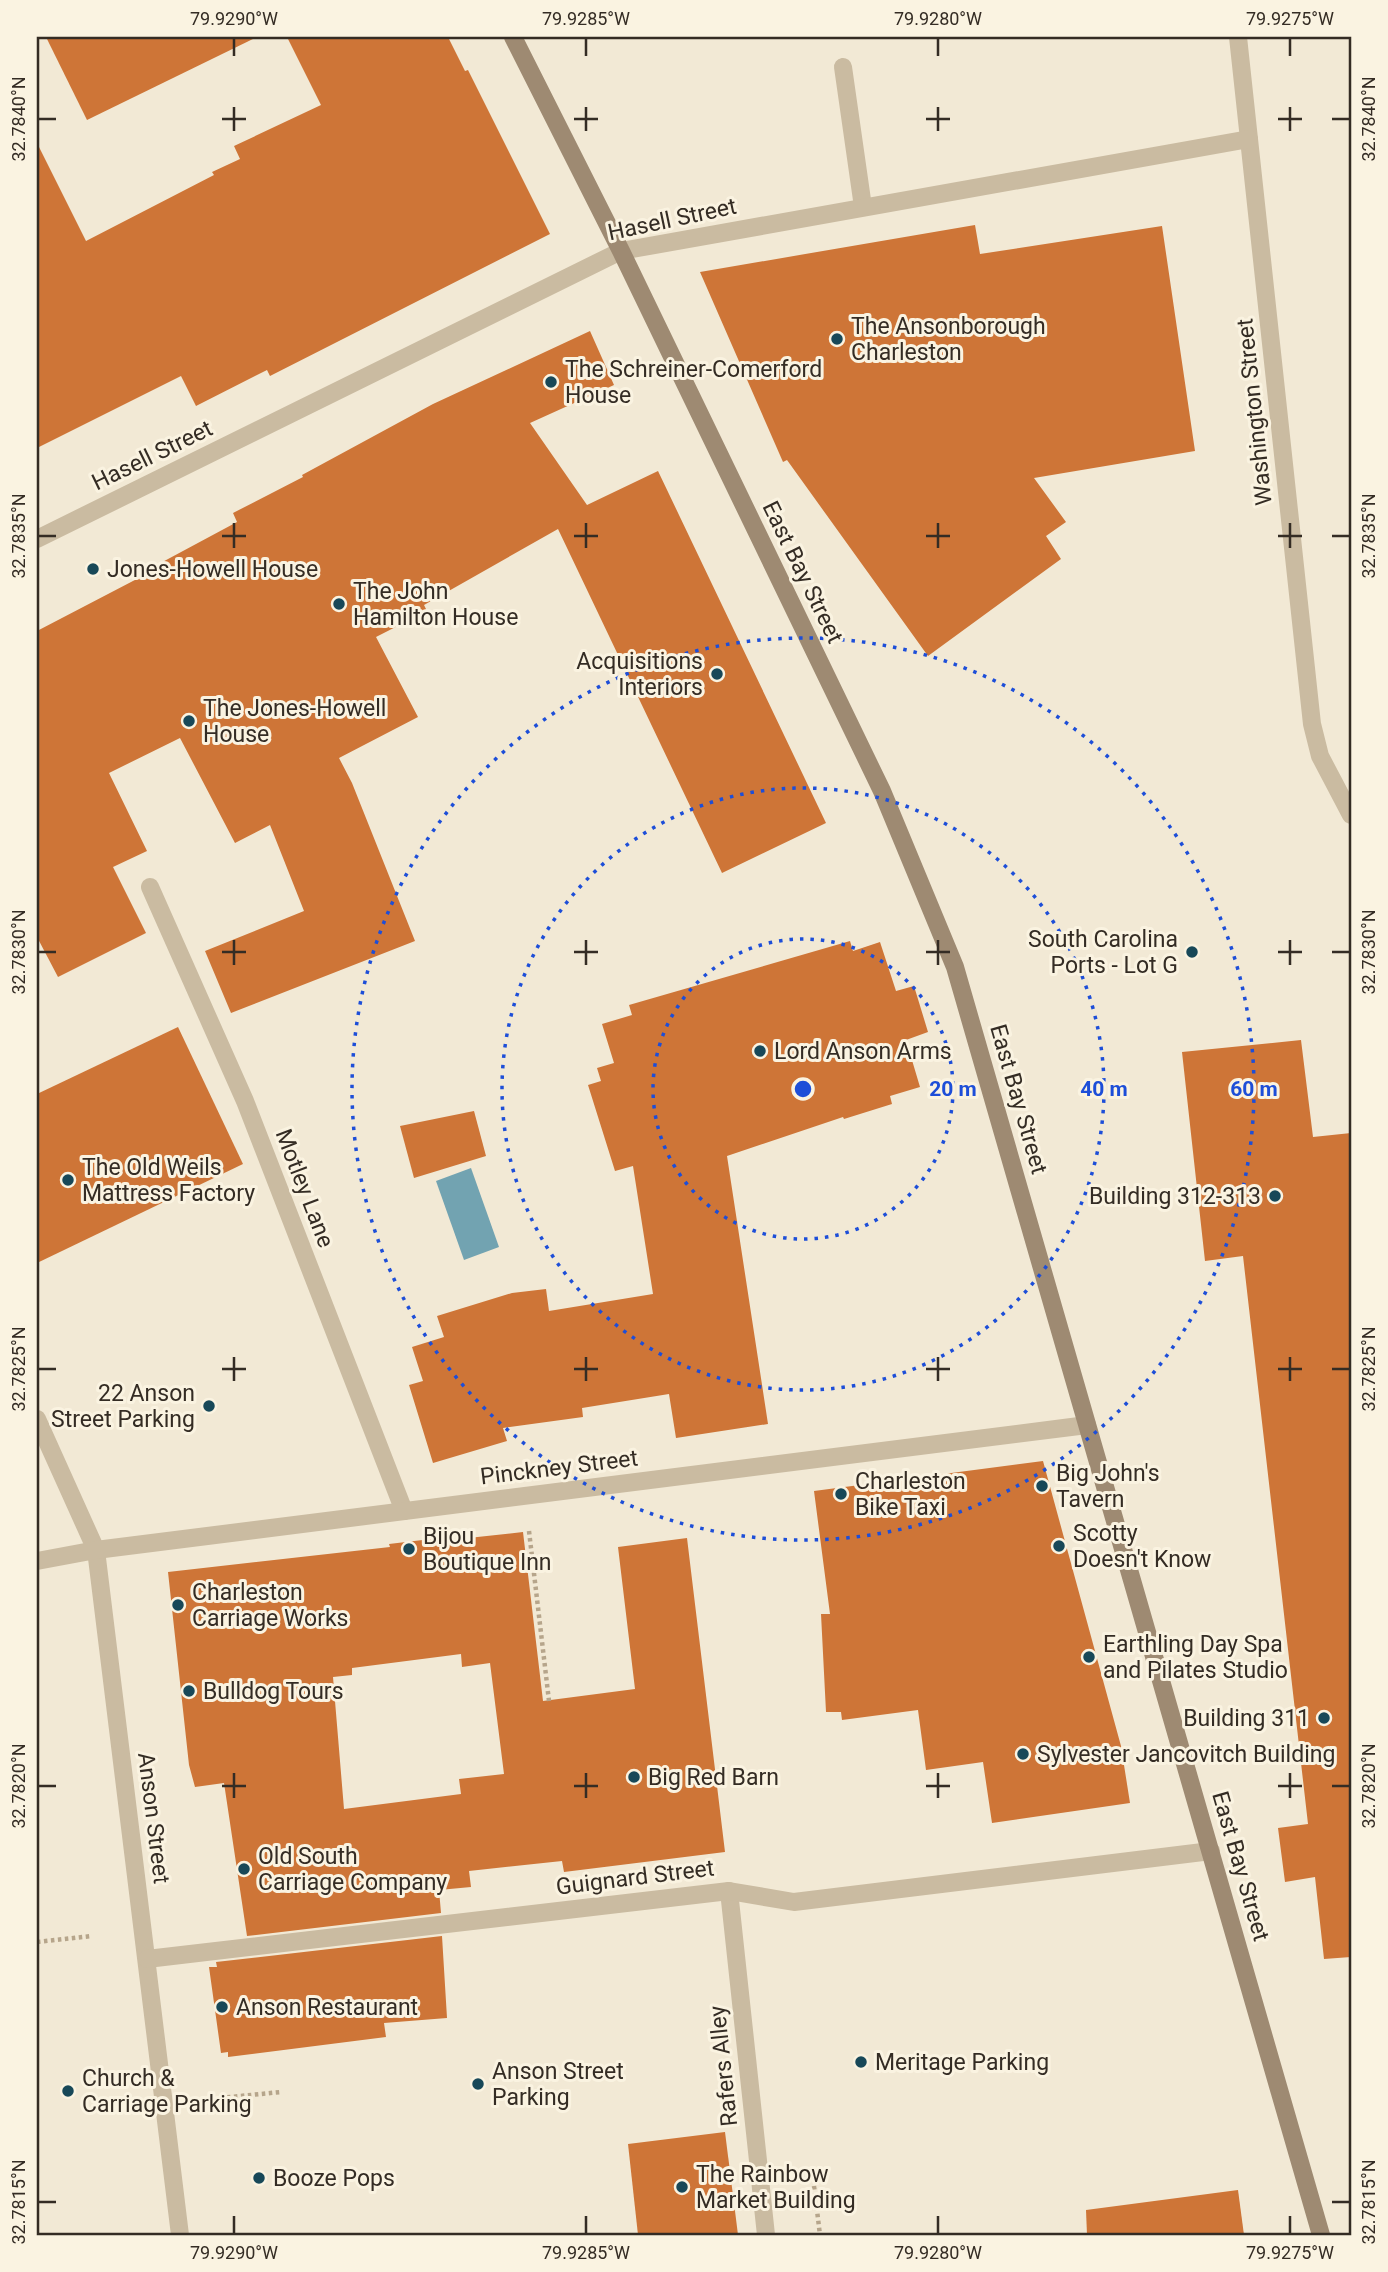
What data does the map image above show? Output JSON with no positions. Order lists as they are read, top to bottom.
{
  "streets": {
    "street": [
      "Hasell Street",
      "Washington Street",
      "East Bay Street",
      "Motley Lane",
      "Pinckney Street",
      "Anson Street",
      "Guignard Street",
      "Rafers Alley"
    ]
  },
  "crossings": [
    ["Hasell Street", "Washington Street"],
    ["Hasell Street", "East Bay Street"],
    ["East Bay Street", "Pinckney Street"],
    ["East Bay Street", "Guignard Street"],
    ["Motley Lane", "Pinckney Street"],
    ["Pinckney Street", "Anson Street"],
    ["Anson Street", "Guignard Street"],
    ["Guignard Street", "Rafers Alley"]
  ],
  "places": [
    "The Ansonborough Charleston",
    "The Schreiner-Comerford House",
    "Jones-Howell House",
    "The John Hamilton House",
    "Acquisitions Interiors",
    "The Jones-Howell House",
    "South Carolina Ports - Lot G",
    "Lord Anson Arms",
    "The Old Weils Mattress Factory",
    "Building 312-313",
    "22 Anson Street Parking",
    "Big John's Tavern",
    "Charleston Bike Taxi",
    "Scotty Doesn't Know",
    "Bijou Boutique Inn",
    "Charleston Carriage Works",
    "Earthling Day Spa and Pilates Studio",
    "Bulldog Tours",
    "Building 311",
    "Sylvester Jancovitch Building",
    "Big Red Barn",
    "Old South Carriage Company",
    "Anson Restaurant",
    "Meritage Parking",
    "Anson Street Parking",
    "Church & Carriage Parking",
    "Booze Pops",
    "The Rainbow Market Building"
  ],
  "coordinates": [
    "79.9290°W",
    "79.9285°W",
    "79.9280°W",
    "79.9275°W",
    "32.7840°N",
    "32.7835°N",
    "32.7830°N",
    "32.7825°N",
    "32.7820°N",
    "32.7815°N"
  ],
  "rings": ["20 m", "40 m", "60 m"]
}
